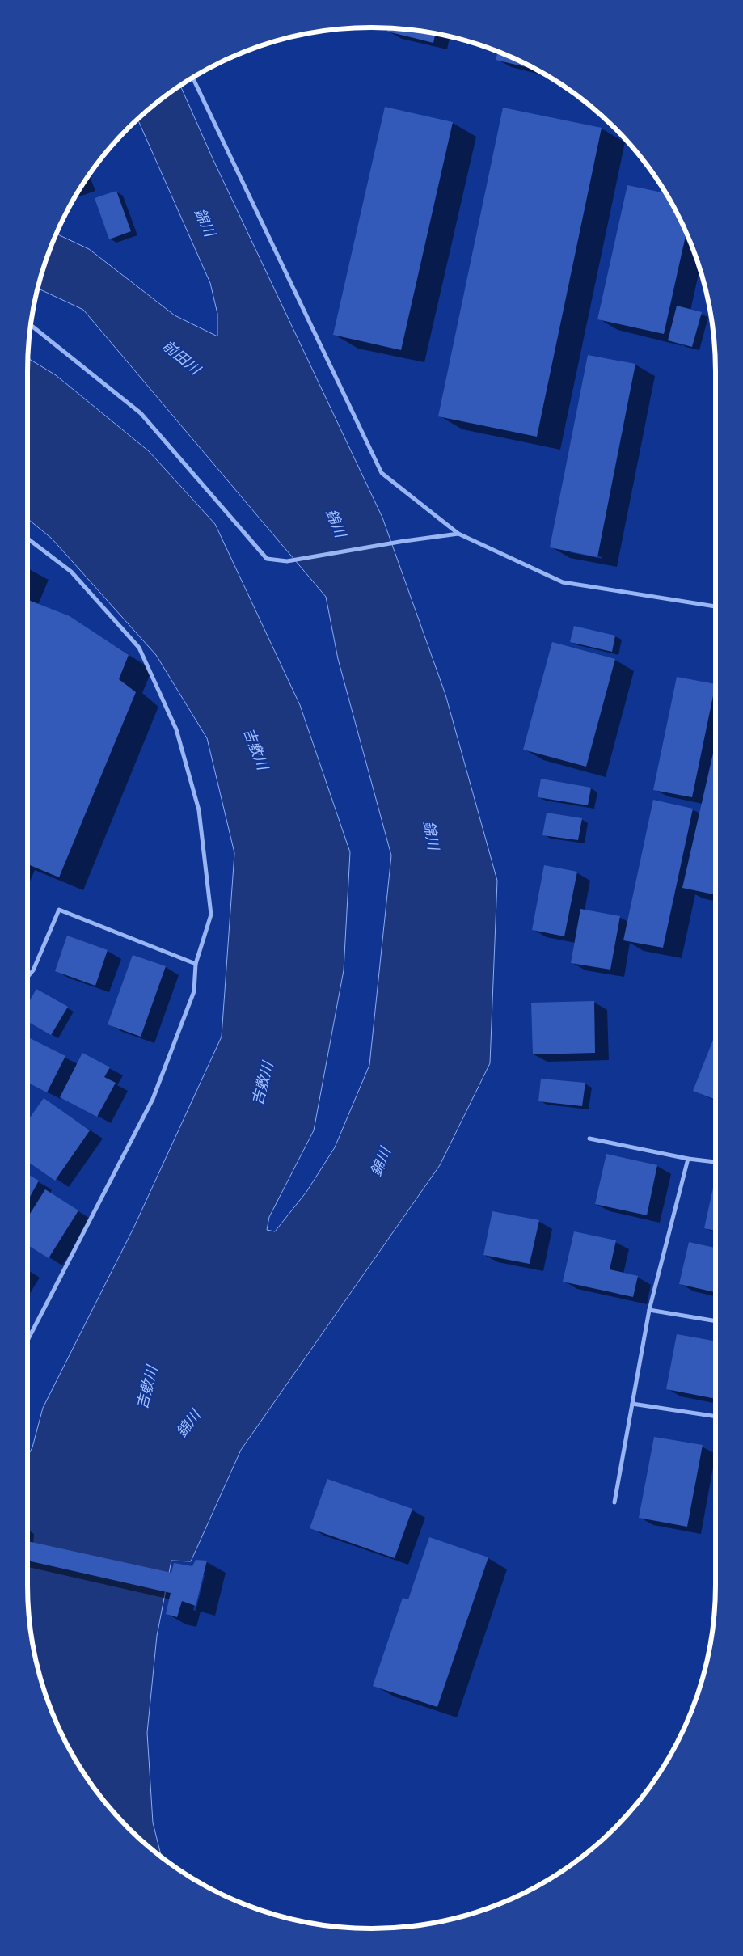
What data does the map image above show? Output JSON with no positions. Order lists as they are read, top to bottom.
{
  "water": ["錦川", "前田川", "吉敷川"]
}
